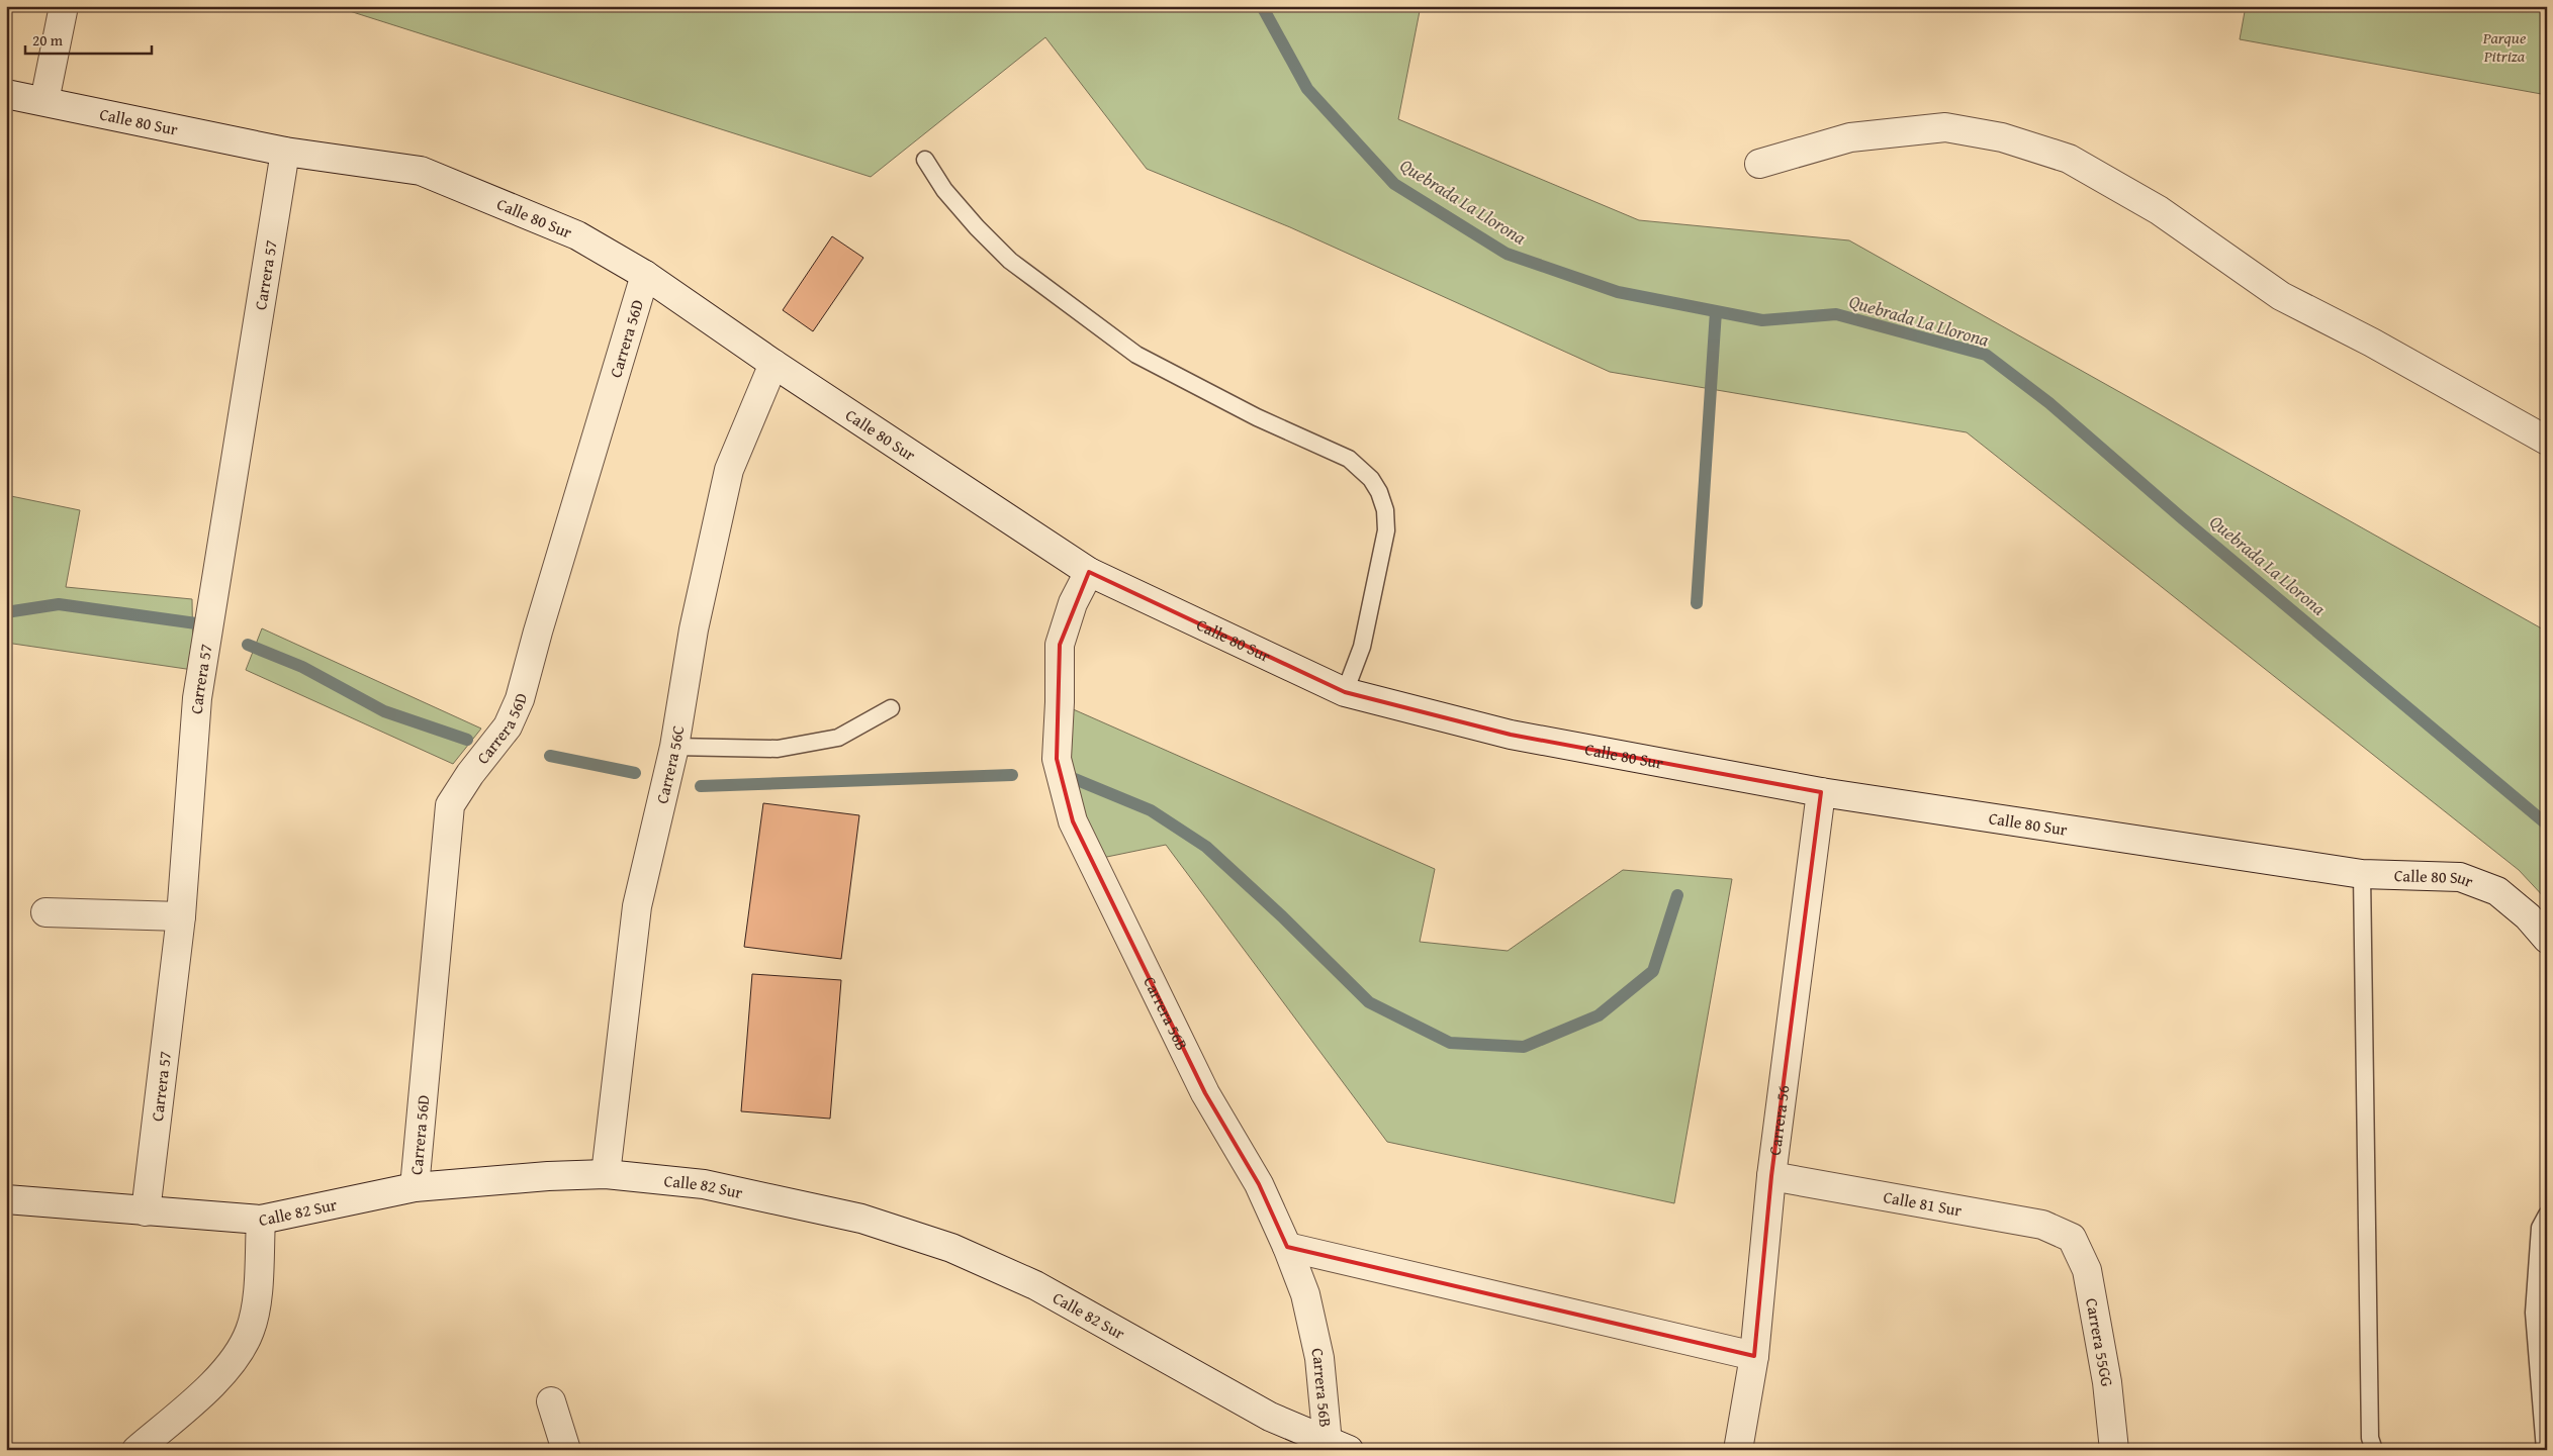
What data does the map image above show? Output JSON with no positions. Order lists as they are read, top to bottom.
{
  "streets": {
    "street": [
      "Calle 80 Sur",
      "Carrera 57",
      "Carrera 56D",
      "Carrera 56C",
      "Carrera 56B",
      "Carrera 56",
      "Calle 82 Sur",
      "Calle 81 Sur",
      "Carrera 55GG"
    ]
  },
  "crossings": [
    ["Calle 80 Sur", "Carrera 57"],
    ["Calle 80 Sur", "Carrera 56D"],
    ["Calle 80 Sur", "Carrera 56C"],
    ["Calle 80 Sur", "Carrera 56B"],
    ["Calle 80 Sur", "Carrera 56"],
    ["Carrera 57", "Calle 82 Sur"],
    ["Carrera 56D", "Calle 82 Sur"],
    ["Carrera 56C", "Calle 82 Sur"],
    ["Carrera 56B", "Calle 82 Sur"],
    ["Carrera 56", "Calle 81 Sur"],
    ["Calle 81 Sur", "Carrera 55GG"]
  ],
  "water": ["Quebrada La Llorona"],
  "parks": ["Parque Pitriza"],
  "scale_bar": "20 m"
}
